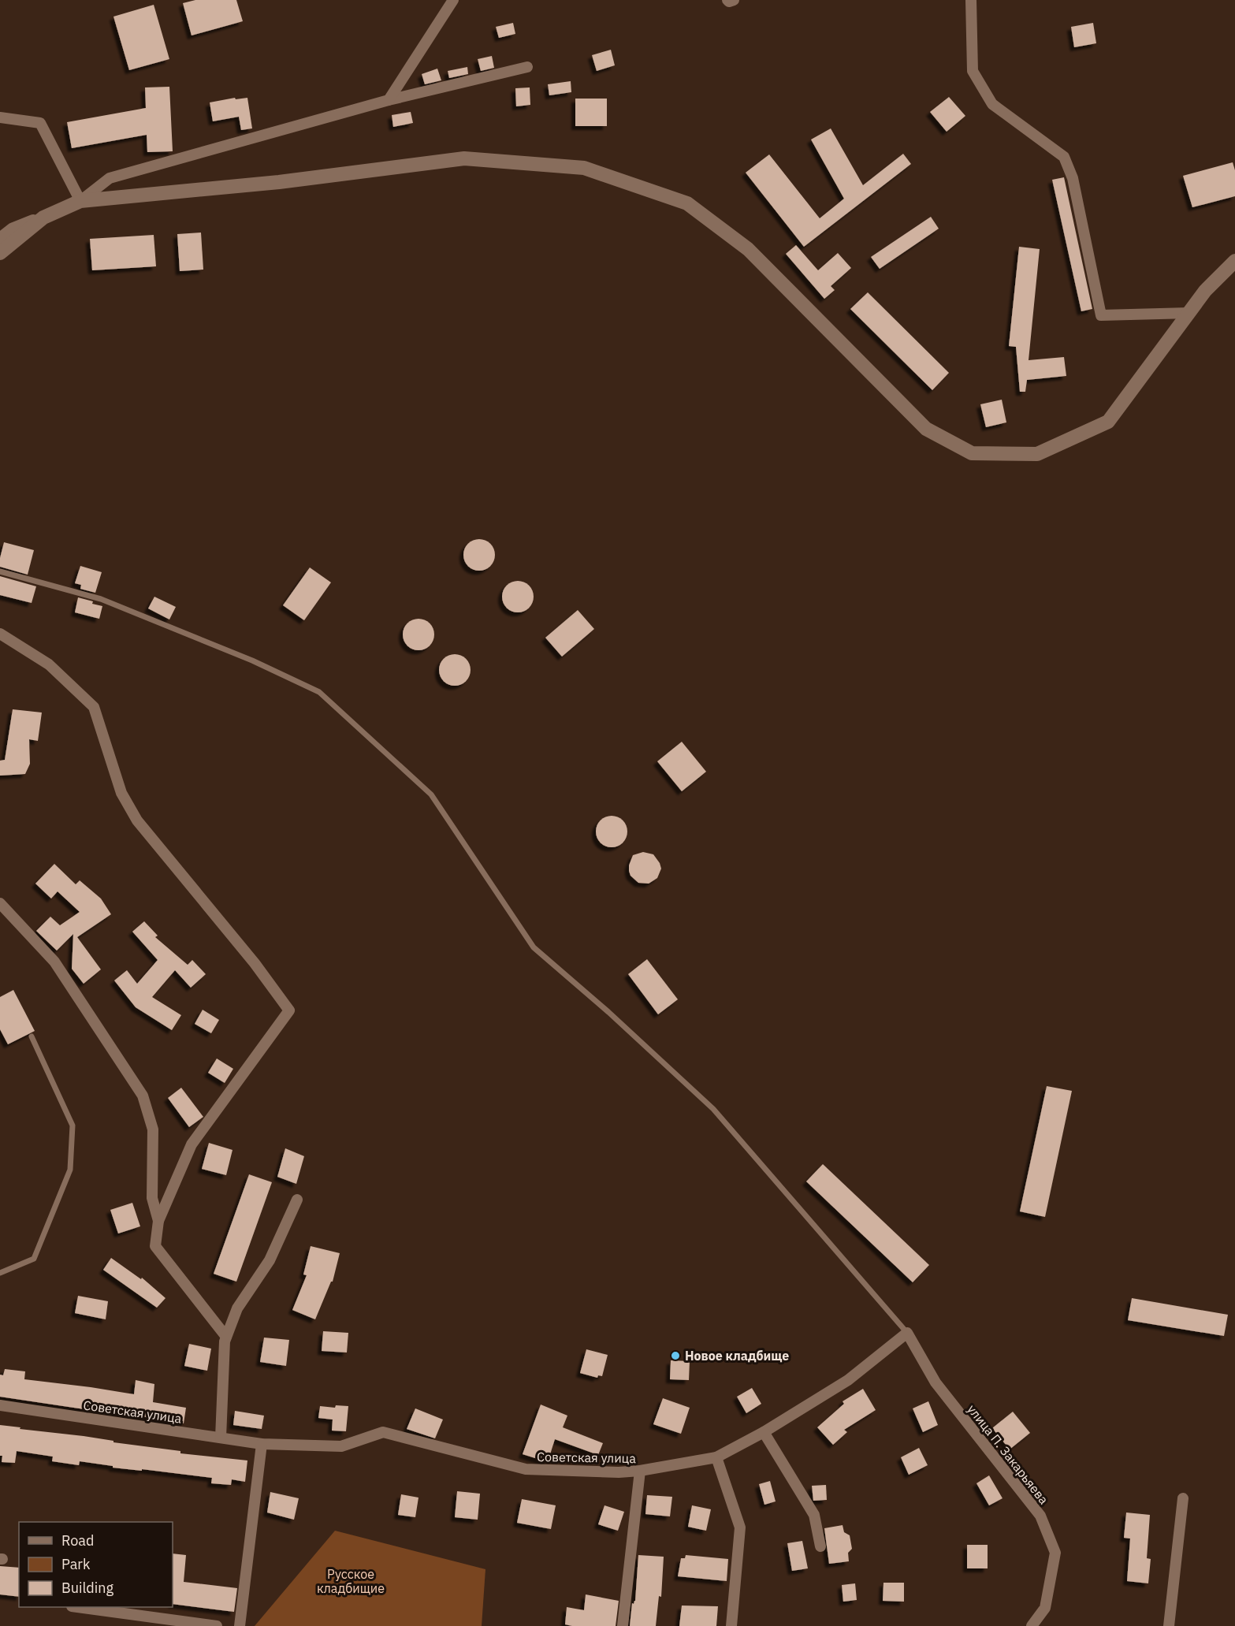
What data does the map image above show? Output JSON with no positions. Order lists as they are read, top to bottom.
{
  "streets": {
    "street": ["Советская улица", "улица П. Закарьяева"]
  },
  "crossings": [
    ["Советская улица", "улица П. Закарьяева"]
  ],
  "parks": ["Русское кладбищие"],
  "places": ["Новое кладбище"],
  "legend": ["Road", "Park", "Building"]
}
